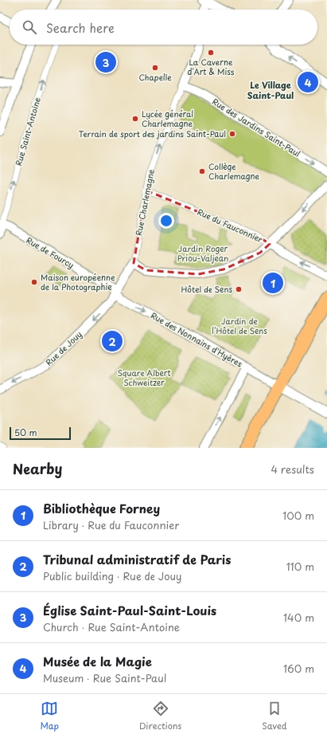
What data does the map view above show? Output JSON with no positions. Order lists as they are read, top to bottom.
{
  "streets": {
    "street": [
      "Rue des Jardins Saint-Paul",
      "Rue Saint-Antoine",
      "Rue Charlemagne",
      "Rue du Fauconnier",
      "Rue de Fourcy",
      "Rue des Nonnains d'Hyères",
      "Rue de Jouy"
    ]
  },
  "crossings": [
    ["Rue des Jardins Saint-Paul", "Rue Charlemagne"],
    ["Rue Saint-Antoine", "Rue de Fourcy"],
    ["Rue Charlemagne", "Rue du Fauconnier"],
    ["Rue Charlemagne", "Rue de Fourcy"],
    ["Rue Charlemagne", "Rue des Nonnains d'Hyères"],
    ["Rue Charlemagne", "Rue de Jouy"],
    ["Rue de Fourcy", "Rue des Nonnains d'Hyères"],
    ["Rue de Fourcy", "Rue de Jouy"],
    ["Rue des Nonnains d'Hyères", "Rue de Jouy"]
  ],
  "one_way": [
    "Rue des Jardins Saint-Paul",
    "Rue Charlemagne",
    "Rue des Nonnains d'Hyères",
    "Rue de Jouy"
  ],
  "districts": ["Le Village Saint-Paul"],
  "parks": ["Jardin Roger Priou-Valjean", "Jardin de l'Hôtel de Sens", "Square Albert Schweitzer"],
  "places": [
    "La Caverne d'Art & Miss",
    "Chapelle",
    "Lycée général Charlemagne",
    "Terrain de sport des jardins Saint-Paul",
    "Collège Charlemagne",
    "Maison européenne de la Photographie",
    "Hôtel de Sens"
  ],
  "scale_bar": "50 m",
  "page": {
    "search": "Search here",
    "pins": [
      "3",
      "4",
      "1",
      "2"
    ],
    "scale": "50 m",
    "heading": ["Nearby", "4 results"],
    "list": [
      {
        "mark": "1",
        "name": "Bibliothèque Forney",
        "note": "Library · Rue du Fauconnier",
        "value": "100 m"
      },
      {
        "mark": "2",
        "name": "Tribunal administratif de Paris",
        "note": "Public building · Rue de Jouy",
        "value": "110 m"
      },
      {
        "mark": "3",
        "name": "Église Saint-Paul-Saint-Louis",
        "note": "Church · Rue Saint-Antoine",
        "value": "140 m"
      },
      {
        "mark": "4",
        "name": "Musée de la Magie",
        "note": "Museum · Rue Saint-Paul",
        "value": "160 m"
      }
    ],
    "nav": ["Map", "Directions", "Saved"]
  }
}
